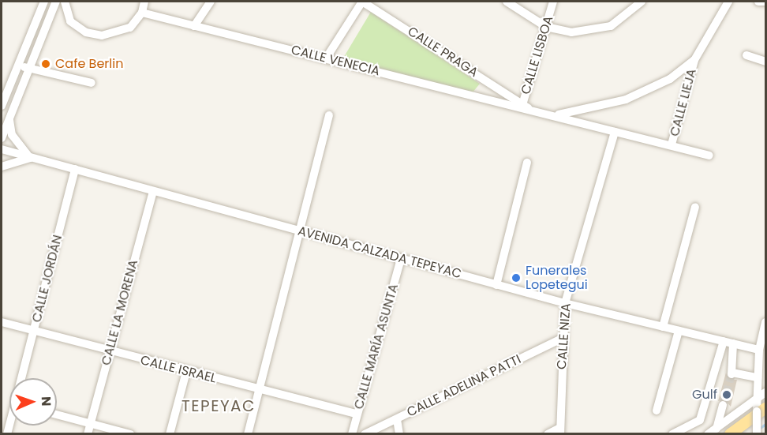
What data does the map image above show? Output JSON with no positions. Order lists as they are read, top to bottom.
{
  "streets": {
    "street": [
      "CALLE PRAGA",
      "CALLE LISBOA",
      "CALLE VENECIA",
      "CALLE LIEJA",
      "AVENIDA CALZADA TEPEYAC",
      "CALLE JORDÁN",
      "CALLE LA MORENA",
      "CALLE NIZA",
      "CALLE MARÍA ASUNTA",
      "CALLE ISRAEL",
      "CALLE ADELINA PATTI"
    ]
  },
  "crossings": [
    ["CALLE PRAGA", "CALLE LISBOA"],
    ["CALLE PRAGA", "CALLE VENECIA"],
    ["CALLE LISBOA", "CALLE VENECIA"],
    ["CALLE VENECIA", "CALLE LIEJA"],
    ["CALLE VENECIA", "CALLE NIZA"],
    ["AVENIDA CALZADA TEPEYAC", "CALLE JORDÁN"],
    ["AVENIDA CALZADA TEPEYAC", "CALLE LA MORENA"],
    ["AVENIDA CALZADA TEPEYAC", "CALLE NIZA"],
    ["AVENIDA CALZADA TEPEYAC", "CALLE MARÍA ASUNTA"],
    ["CALLE JORDÁN", "CALLE ISRAEL"],
    ["CALLE LA MORENA", "CALLE ISRAEL"],
    ["CALLE NIZA", "CALLE ADELINA PATTI"],
    ["CALLE MARÍA ASUNTA", "CALLE ISRAEL"]
  ],
  "districts": ["TEPEYAC"],
  "places": ["Cafe Berlin", "Funerales Lopetegui", "Gulf"],
  "north": "right"
}
